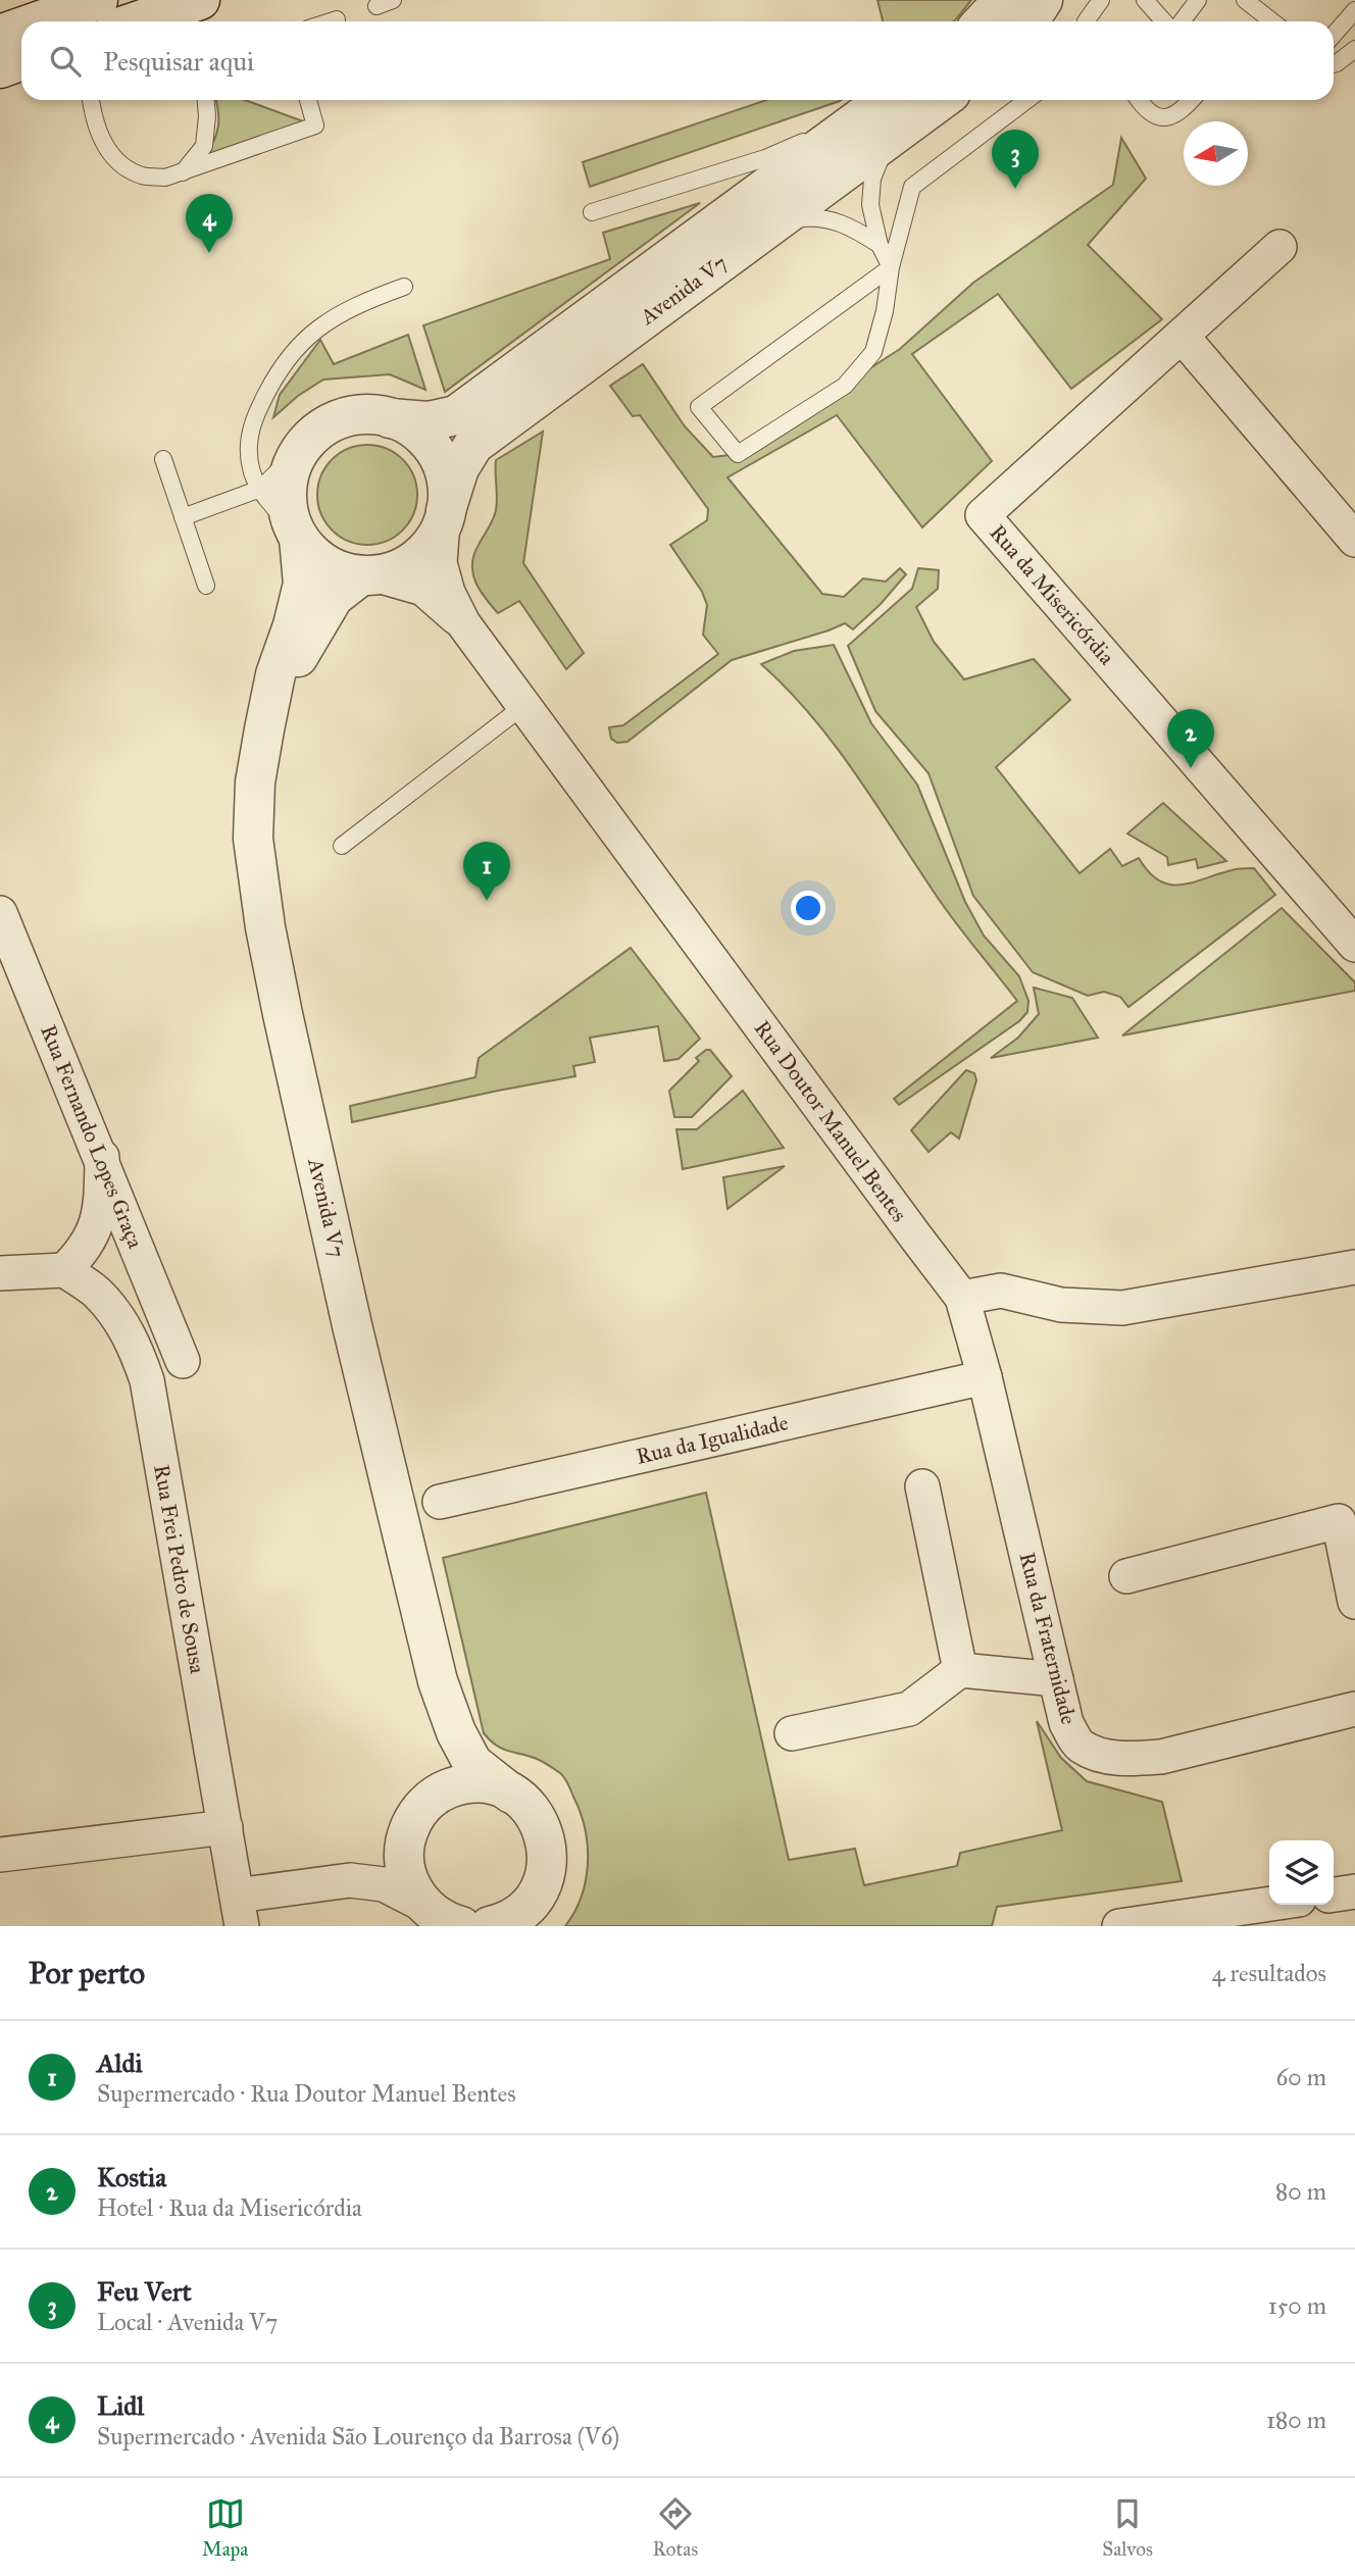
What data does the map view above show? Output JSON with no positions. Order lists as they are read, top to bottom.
{
  "streets": {
    "street": [
      "Avenida V7",
      "Rua da Misericórdia",
      "Rua Doutor Manuel Bentes",
      "Rua Fernando Lopes Graça",
      "Rua da Igualidade",
      "Rua Frei Pedro de Sousa",
      "Rua da Fraternidade"
    ]
  },
  "crossings": [
    ["Rua Doutor Manuel Bentes", "Rua da Fraternidade"],
    ["Rua da Igualidade", "Rua da Fraternidade"]
  ],
  "north": "left",
  "page": {
    "search": "Pesquisar aqui",
    "pins": [
      "3",
      "4",
      "2",
      "1"
    ],
    "heading": ["Por perto", "4 resultados"],
    "list": [
      {
        "mark": "1",
        "name": "Aldi",
        "note": "Supermercado · Rua Doutor Manuel Bentes",
        "value": "60 m"
      },
      {
        "mark": "2",
        "name": "Kostia",
        "note": "Hotel · Rua da Misericórdia",
        "value": "80 m"
      },
      {
        "mark": "3",
        "name": "Feu Vert",
        "note": "Local · Avenida V7",
        "value": "150 m"
      },
      {
        "mark": "4",
        "name": "Lidl",
        "note": "Supermercado · Avenida São Lourenço da Barrosa (V6)",
        "value": "180 m"
      }
    ],
    "nav": ["Mapa", "Rotas", "Salvos"]
  }
}
